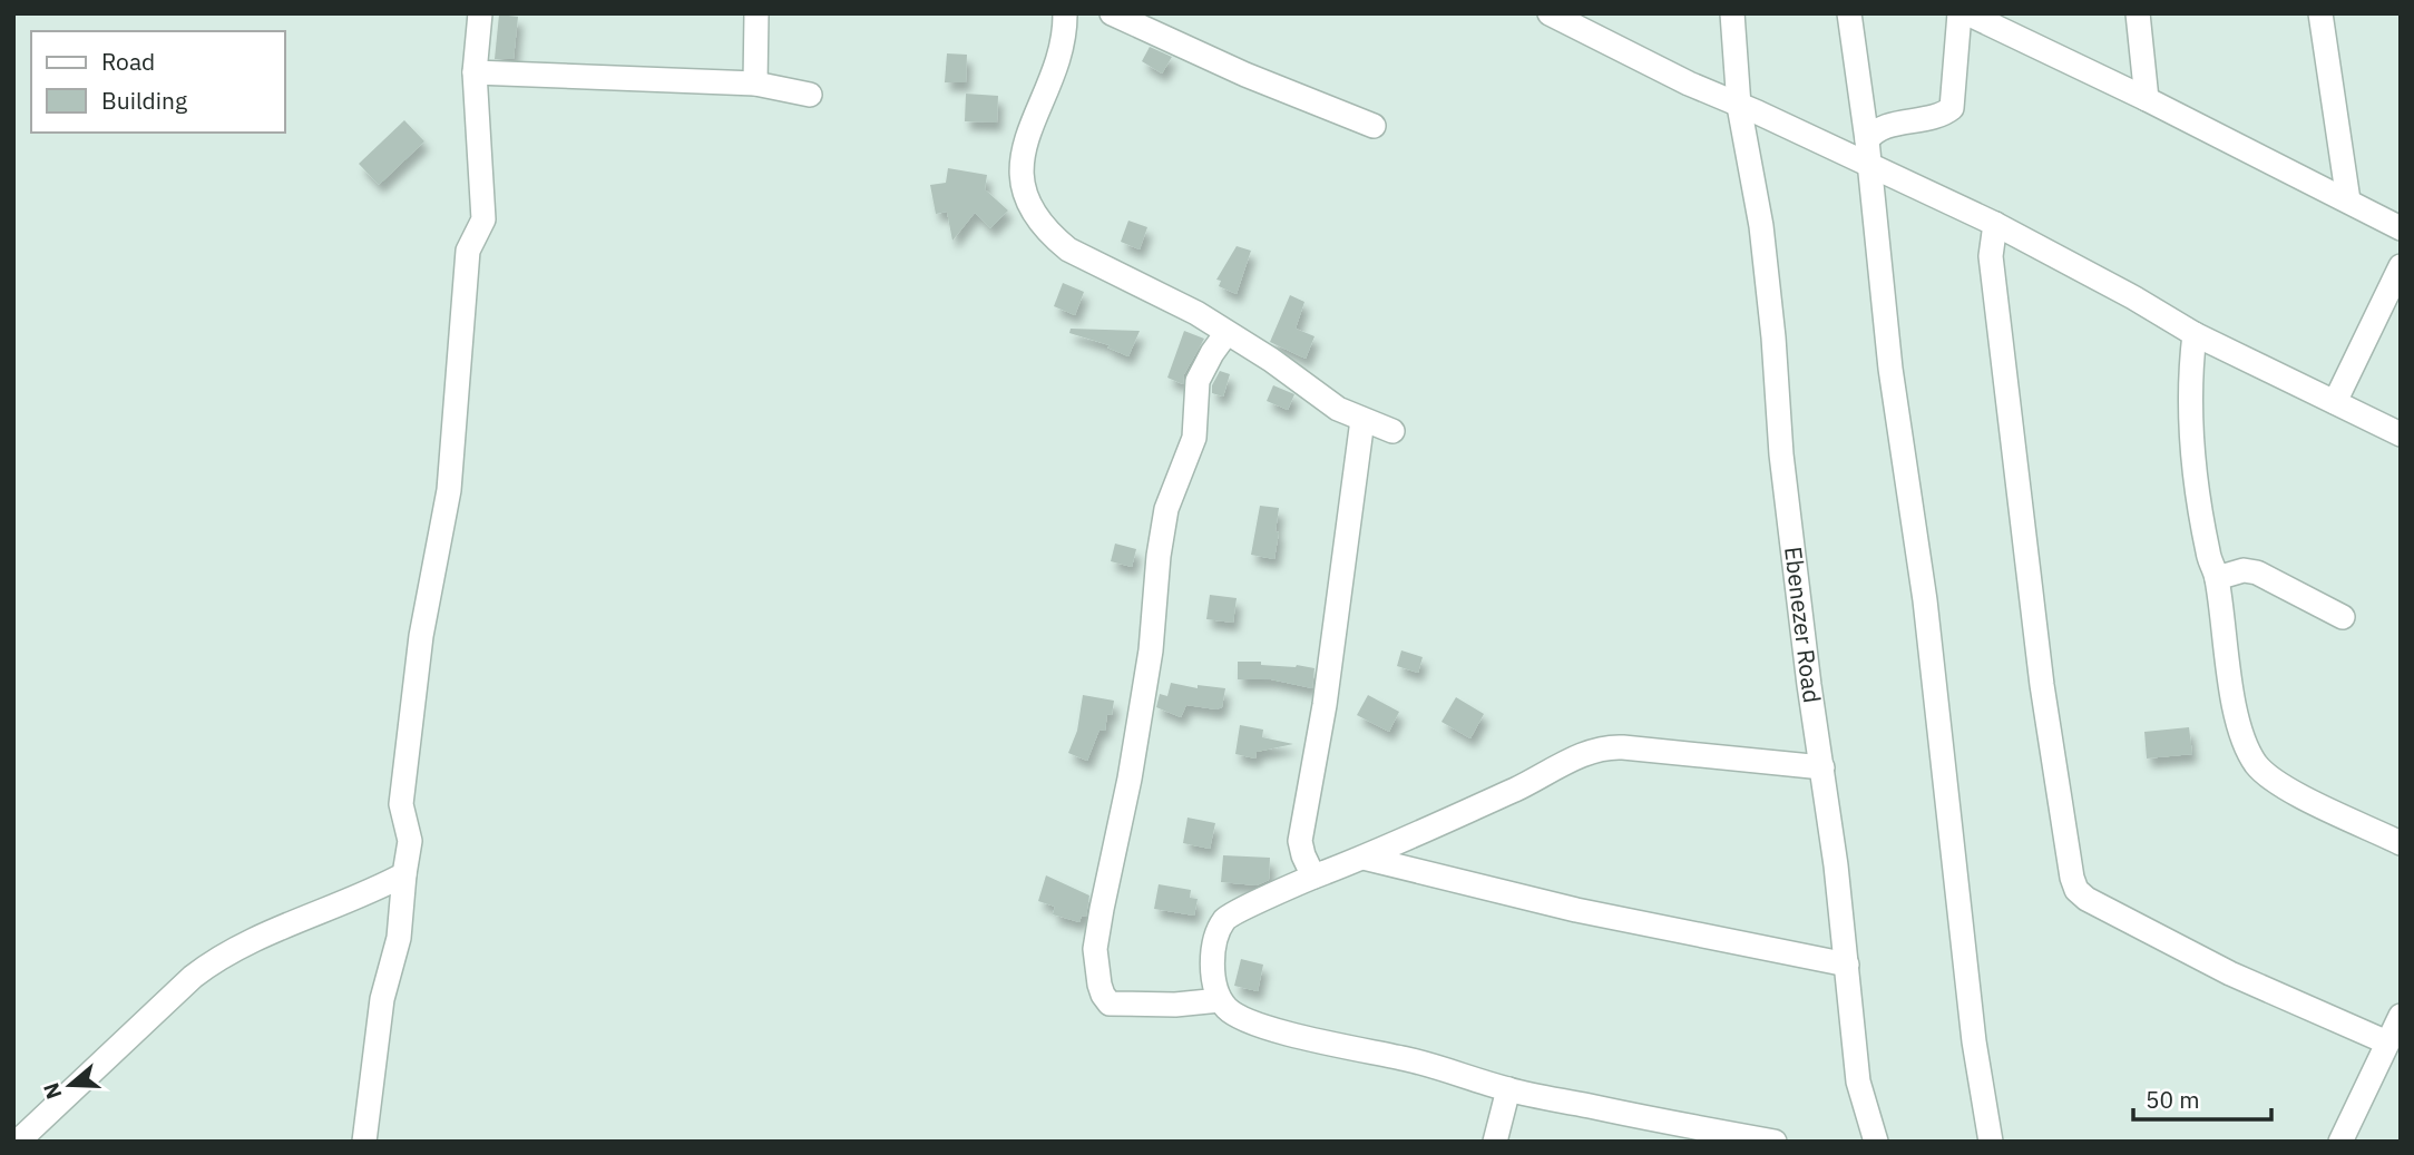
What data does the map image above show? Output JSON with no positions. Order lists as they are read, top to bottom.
{
  "streets": {
    "street": ["Ebenezer Road"]
  },
  "legend": ["Road", "Building"],
  "scale_bar": "50 m",
  "north": "left"
}
